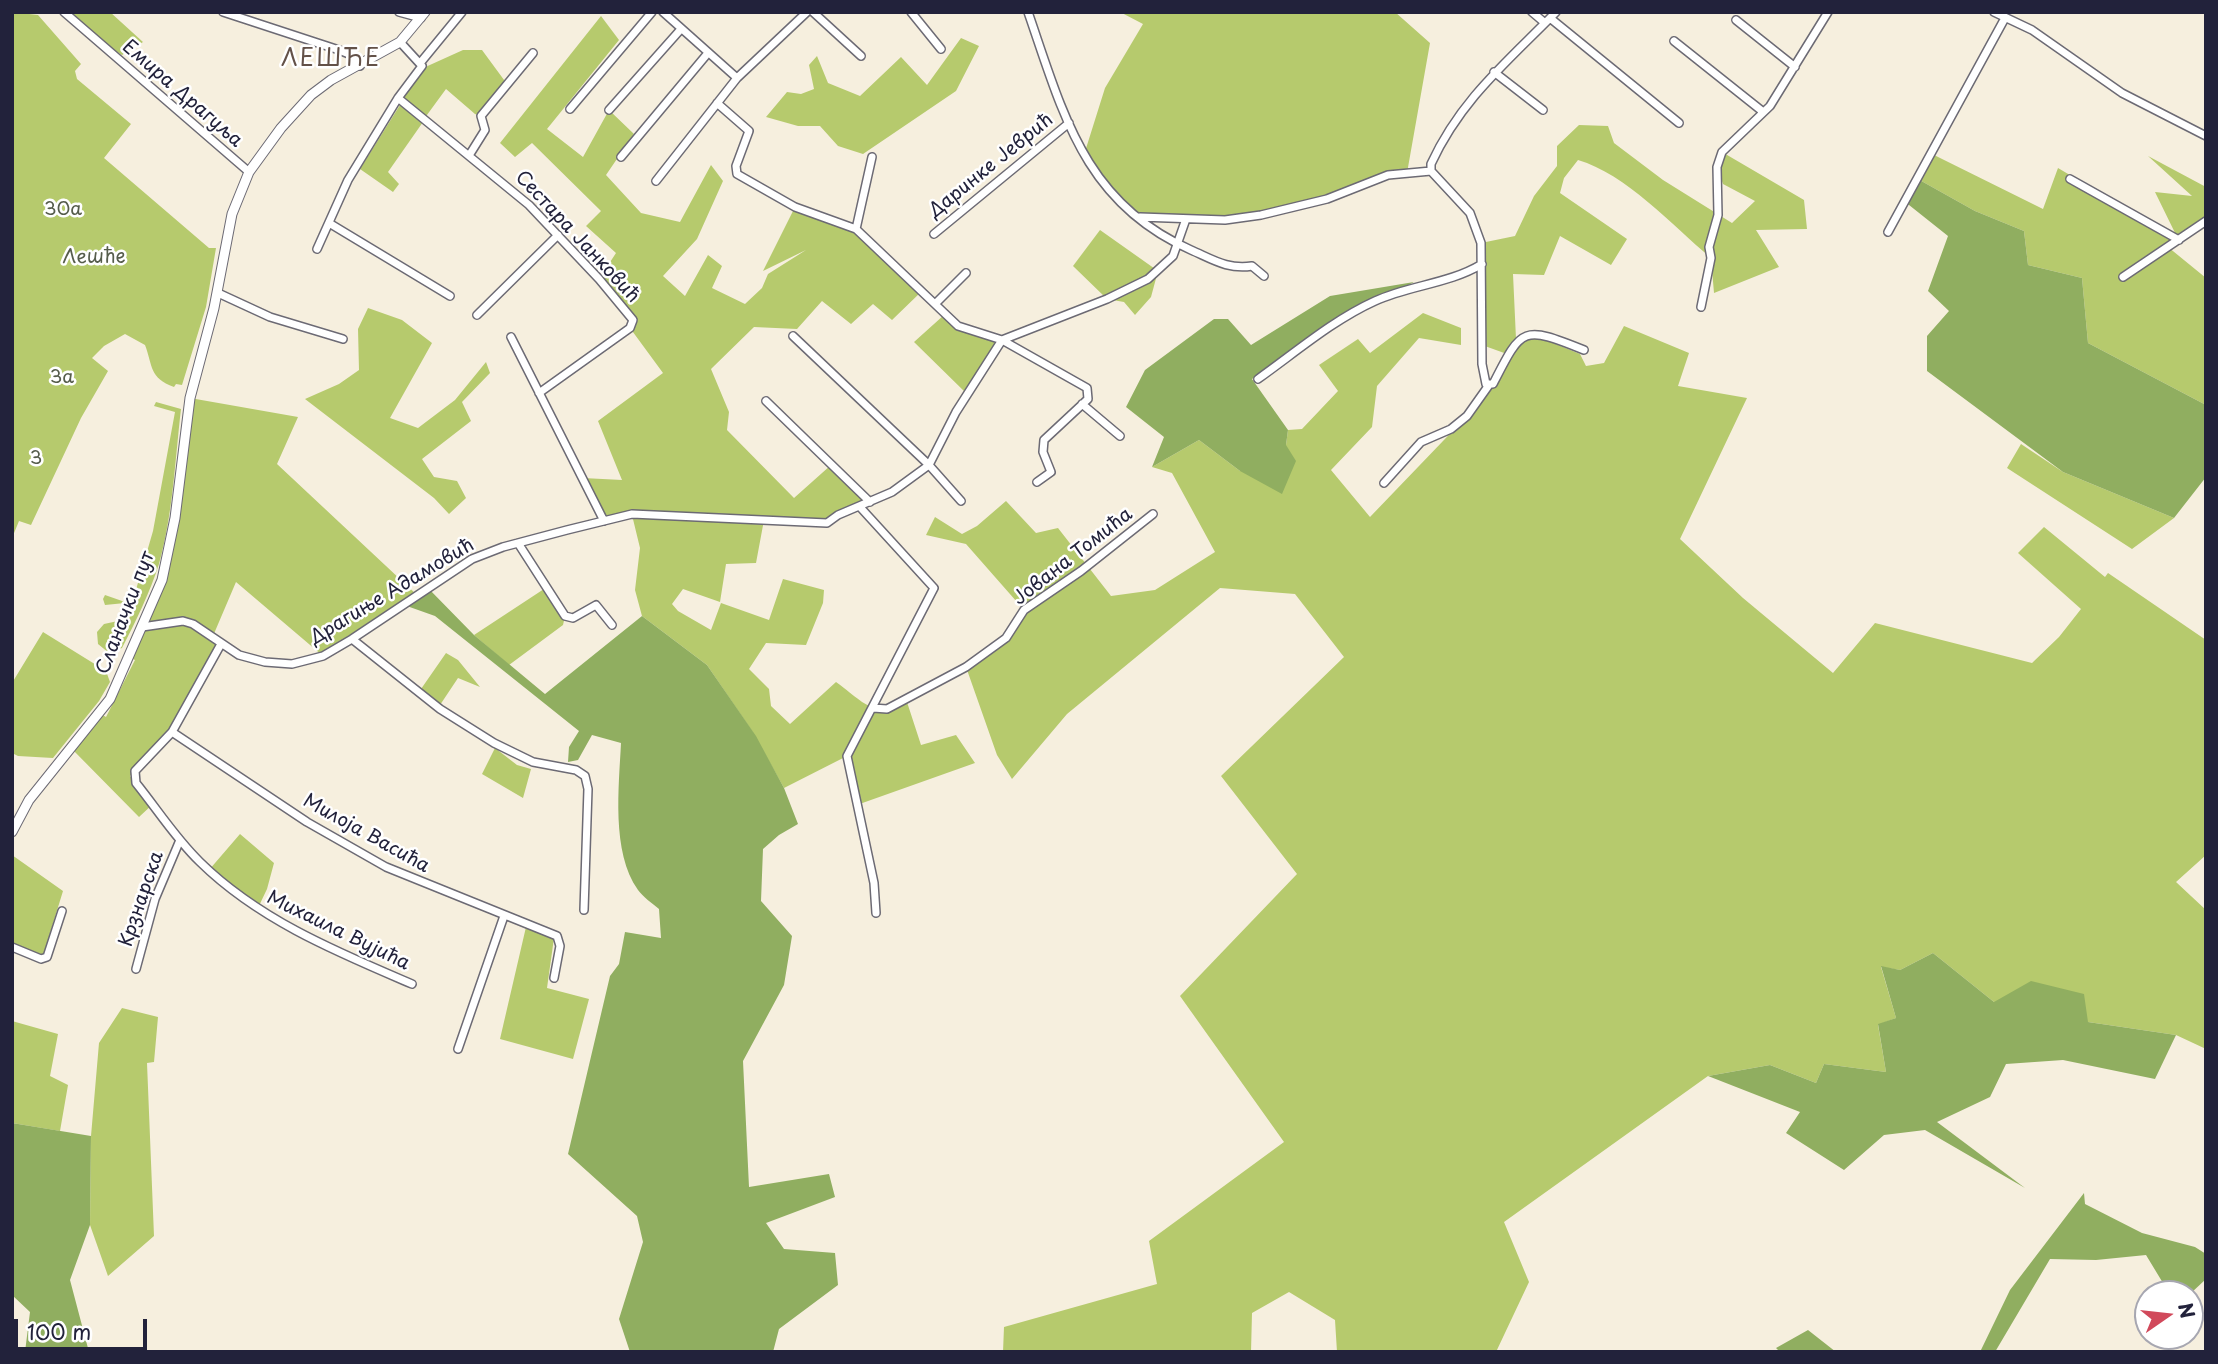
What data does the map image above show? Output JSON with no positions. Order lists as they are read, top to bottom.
{
  "streets": {
    "street": [
      "Емира Драгуља",
      "Даринке Јеврић",
      "Сестара Јанковић",
      "Јована Томића",
      "Драгиње Адамовић",
      "Сланачки пут",
      "Милоја Васића",
      "Крзнарска",
      "Михаила Вујића"
    ]
  },
  "crossings": [
    ["Емира Драгуља", "Сланачки пут"],
    ["Драгиње Адамовић", "Сланачки пут"],
    ["Драгиње Адамовић", "Михаила Вујића"],
    ["Милоја Васића", "Михаила Вујића"],
    ["Крзнарска", "Михаила Вујића"]
  ],
  "districts": ["ЛЕШЋЕ"],
  "parks": [
    "30a",
    "Лешће",
    "3a",
    "3"
  ],
  "scale_bar": "100 m",
  "north": "right"
}
